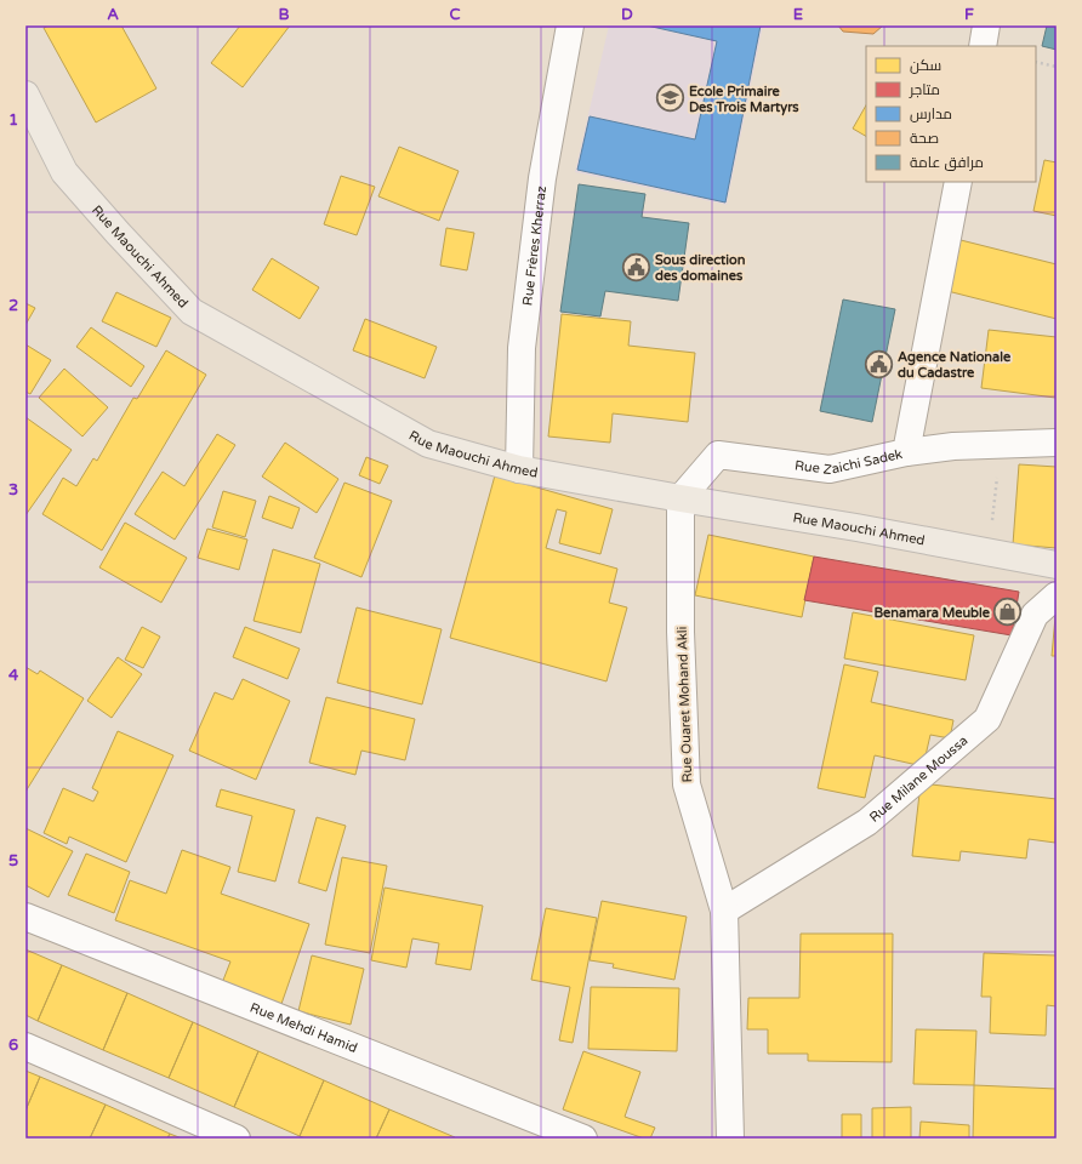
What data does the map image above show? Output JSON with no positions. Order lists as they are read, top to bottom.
{
  "streets": {
    "main road": ["Rue Maouchi Ahmed"],
    "street": [
      "Rue Frères Kherraz",
      "Rue Zaichi Sadek",
      "Rue Ouaret Mohand Akli",
      "Rue Milane Moussa",
      "Rue Mehdi Hamid"
    ]
  },
  "crossings": [
    ["Rue Frères Kherraz", "Rue Maouchi Ahmed"],
    ["Rue Maouchi Ahmed", "Rue Zaichi Sadek"],
    ["Rue Maouchi Ahmed", "Rue Ouaret Mohand Akli"],
    ["Rue Zaichi Sadek", "Rue Ouaret Mohand Akli"],
    ["Rue Ouaret Mohand Akli", "Rue Milane Moussa"]
  ],
  "places": {
    "school or university": ["Ecole Primaire Des Trois Martyrs"],
    "public building": ["Sous direction des domaines", "Agence Nationale du Cadastre"],
    "shop": ["Benamara Meuble"]
  },
  "legend": [
    "سكن",
    "متاجر",
    "مدارس",
    "صحة",
    "مرافق عامة"
  ],
  "grid": {
    "columns": [
      "A",
      "B",
      "C",
      "D",
      "E",
      "F"
    ],
    "rows": [
      "1",
      "2",
      "3",
      "4",
      "5",
      "6"
    ]
  }
}
